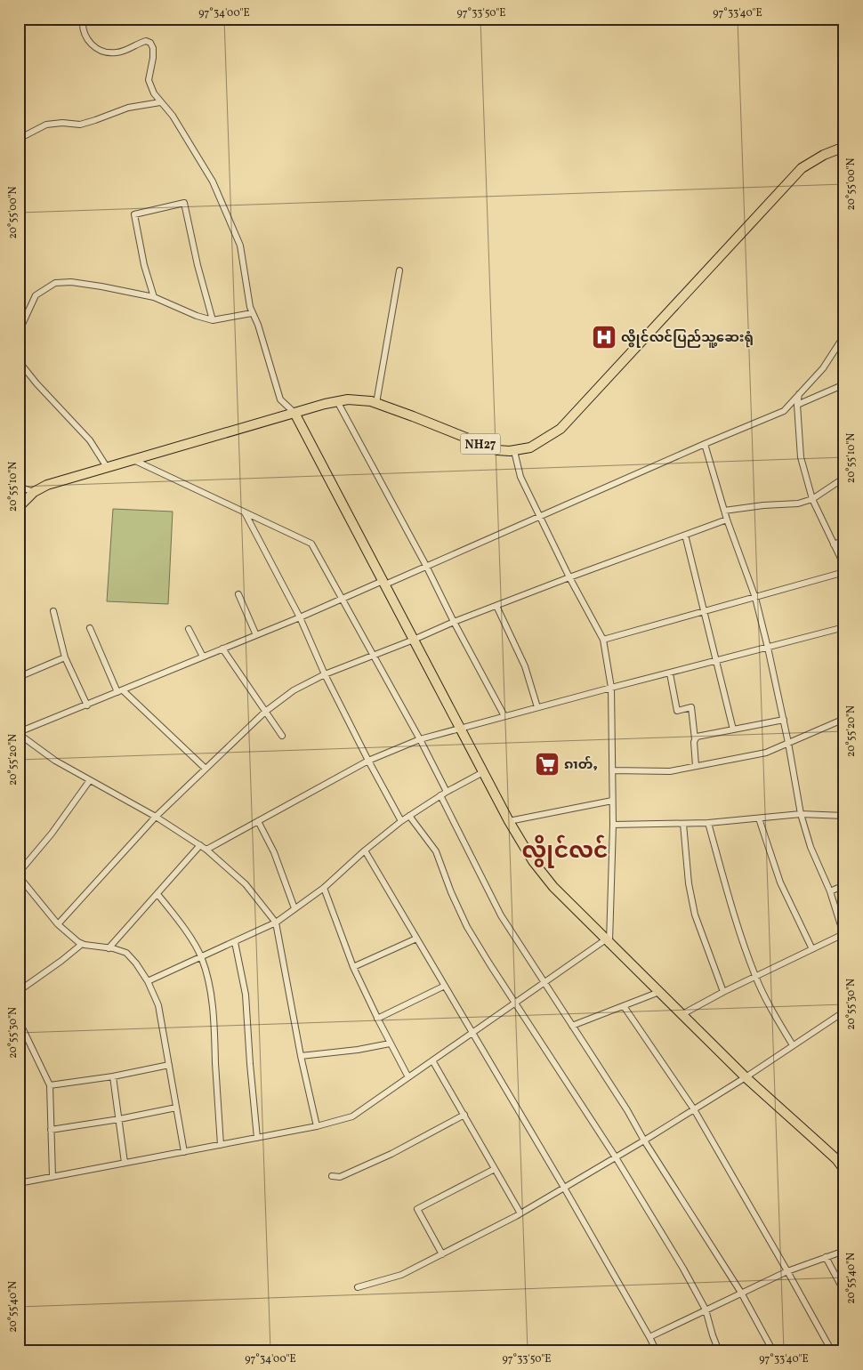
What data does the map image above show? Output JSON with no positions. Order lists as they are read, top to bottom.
{
  "streets": {
    "highway": ["NH27"]
  },
  "districts": ["လွိုင်လင်"],
  "places": {
    "hospital": ["လွိုင်လင်ပြည်သူ့ဆေးရုံ"],
    "supermarket": ["ၵၢတ်ႇ"]
  },
  "coordinates": [
    "97°34'00\"E",
    "97°33'50\"E",
    "97°33'40\"E",
    "20°55'00\"N",
    "20°55'10\"N",
    "20°55'20\"N",
    "20°55'30\"N",
    "20°55'40\"N"
  ]
}
